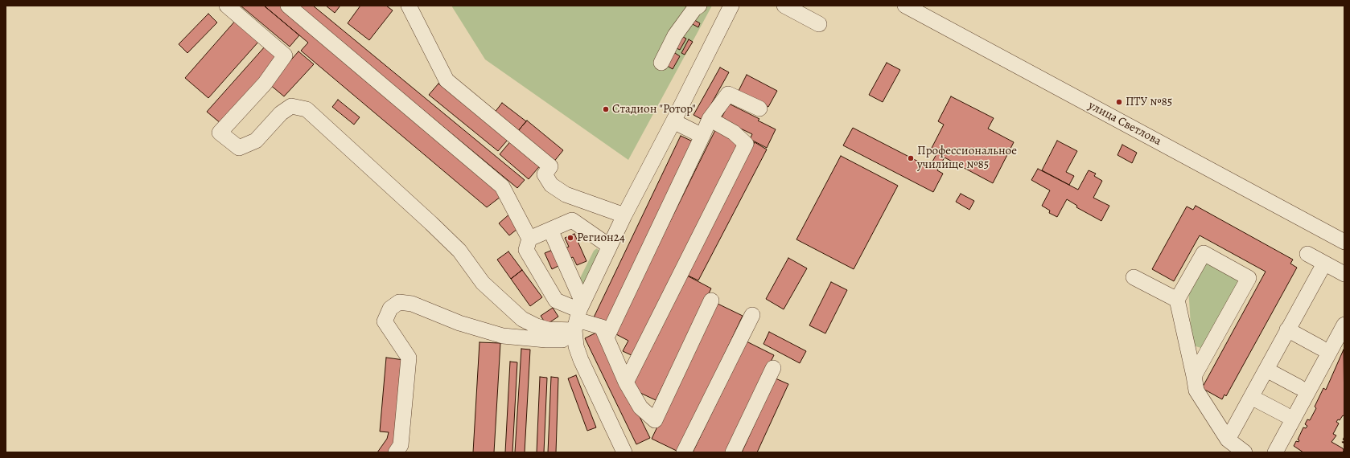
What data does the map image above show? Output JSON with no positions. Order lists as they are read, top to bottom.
{
  "streets": {
    "street": ["улица Светлова"]
  },
  "places": [
    "ПТУ №85",
    "Стадион \"Ротор\"",
    "Профессиональное училище №85",
    "Регион24"
  ]
}
